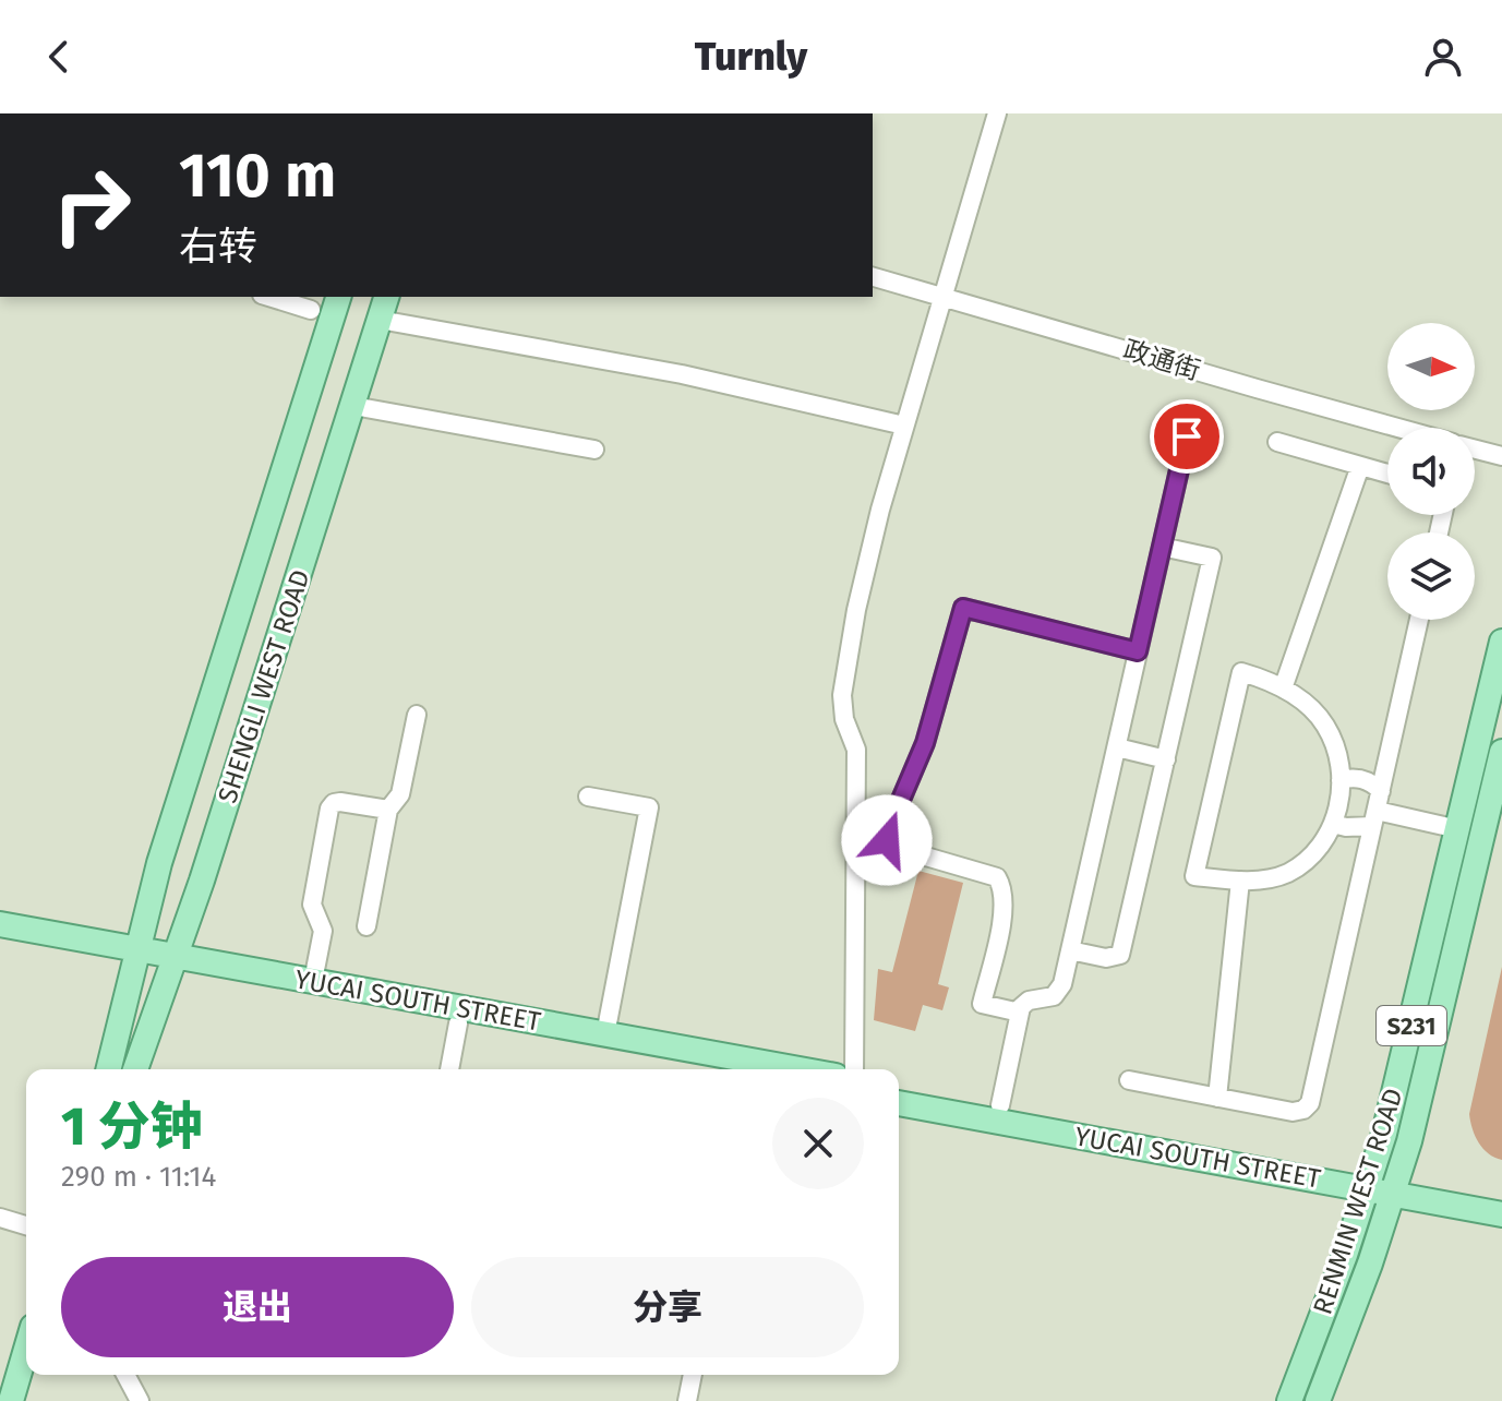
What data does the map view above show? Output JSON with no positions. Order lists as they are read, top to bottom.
{
  "streets": {
    "main road": [
      "SHENGLI WEST ROAD",
      "YUCAI SOUTH STREET",
      "S231",
      "RENMIN WEST ROAD"
    ],
    "street": ["政通街"]
  },
  "crossings": [
    ["SHENGLI WEST ROAD", "YUCAI SOUTH STREET"],
    ["YUCAI SOUTH STREET", "RENMIN WEST ROAD"]
  ],
  "north": "right",
  "page": {
    "header": "Turnly",
    "turn": ["110 m", "右转"],
    "heading": ["1 分钟", "290 m · 11:14"],
    "buttons": ["退出", "分享"]
  }
}
